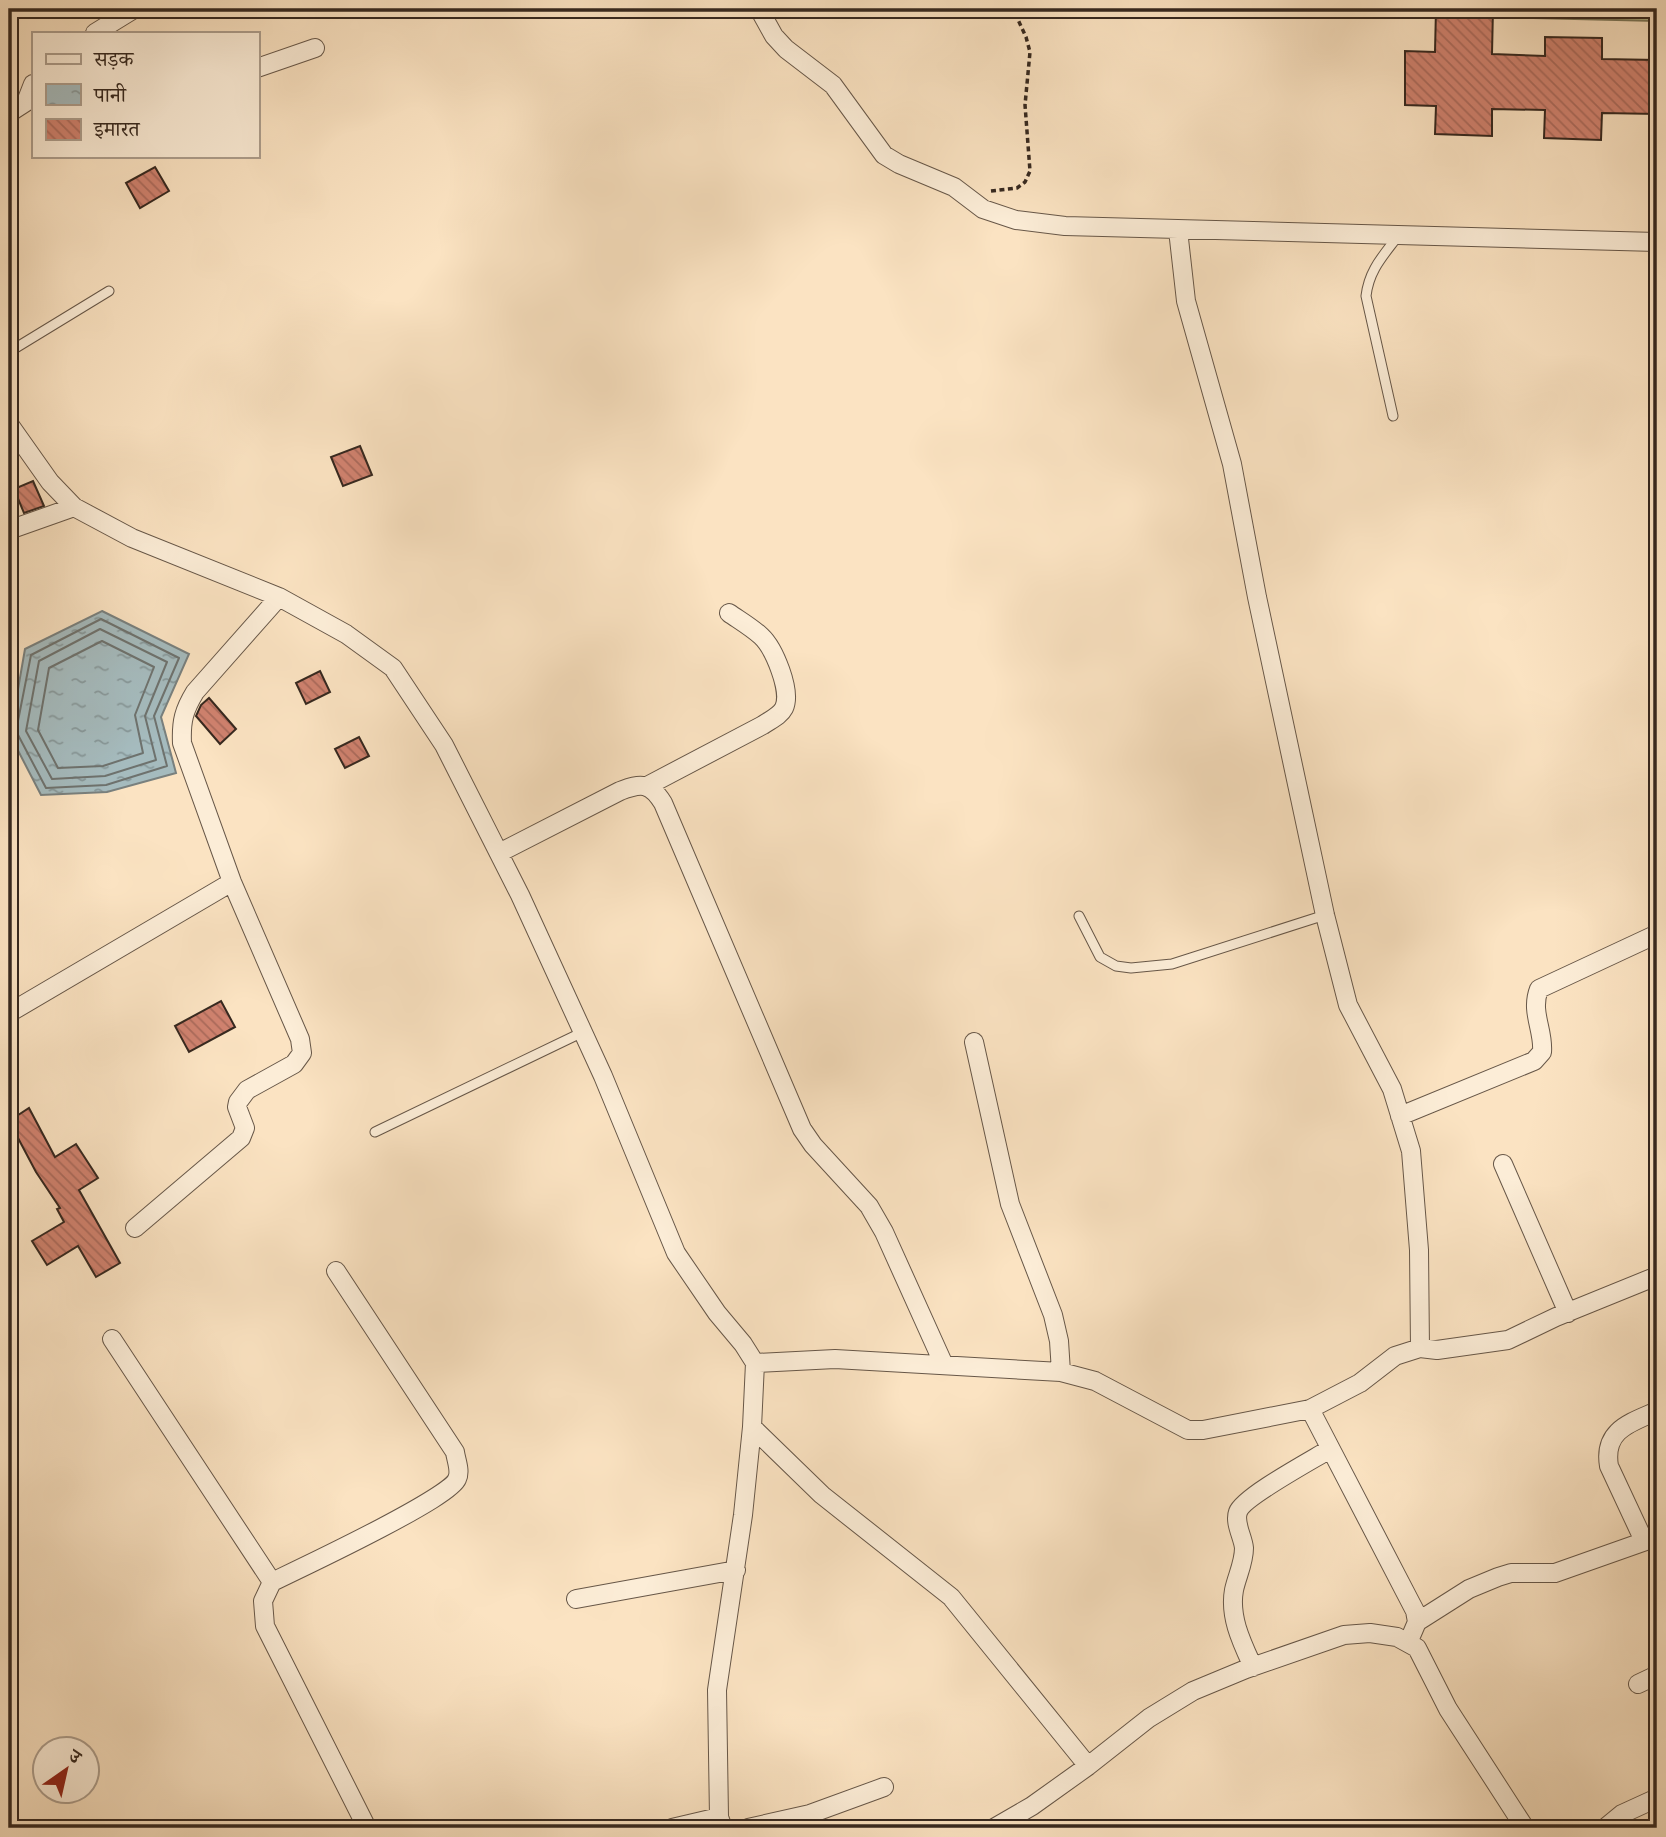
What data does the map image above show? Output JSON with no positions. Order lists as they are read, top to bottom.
{
  "legend": ["सड़क", "पानी", "इमारत"],
  "north": "top right"
}
